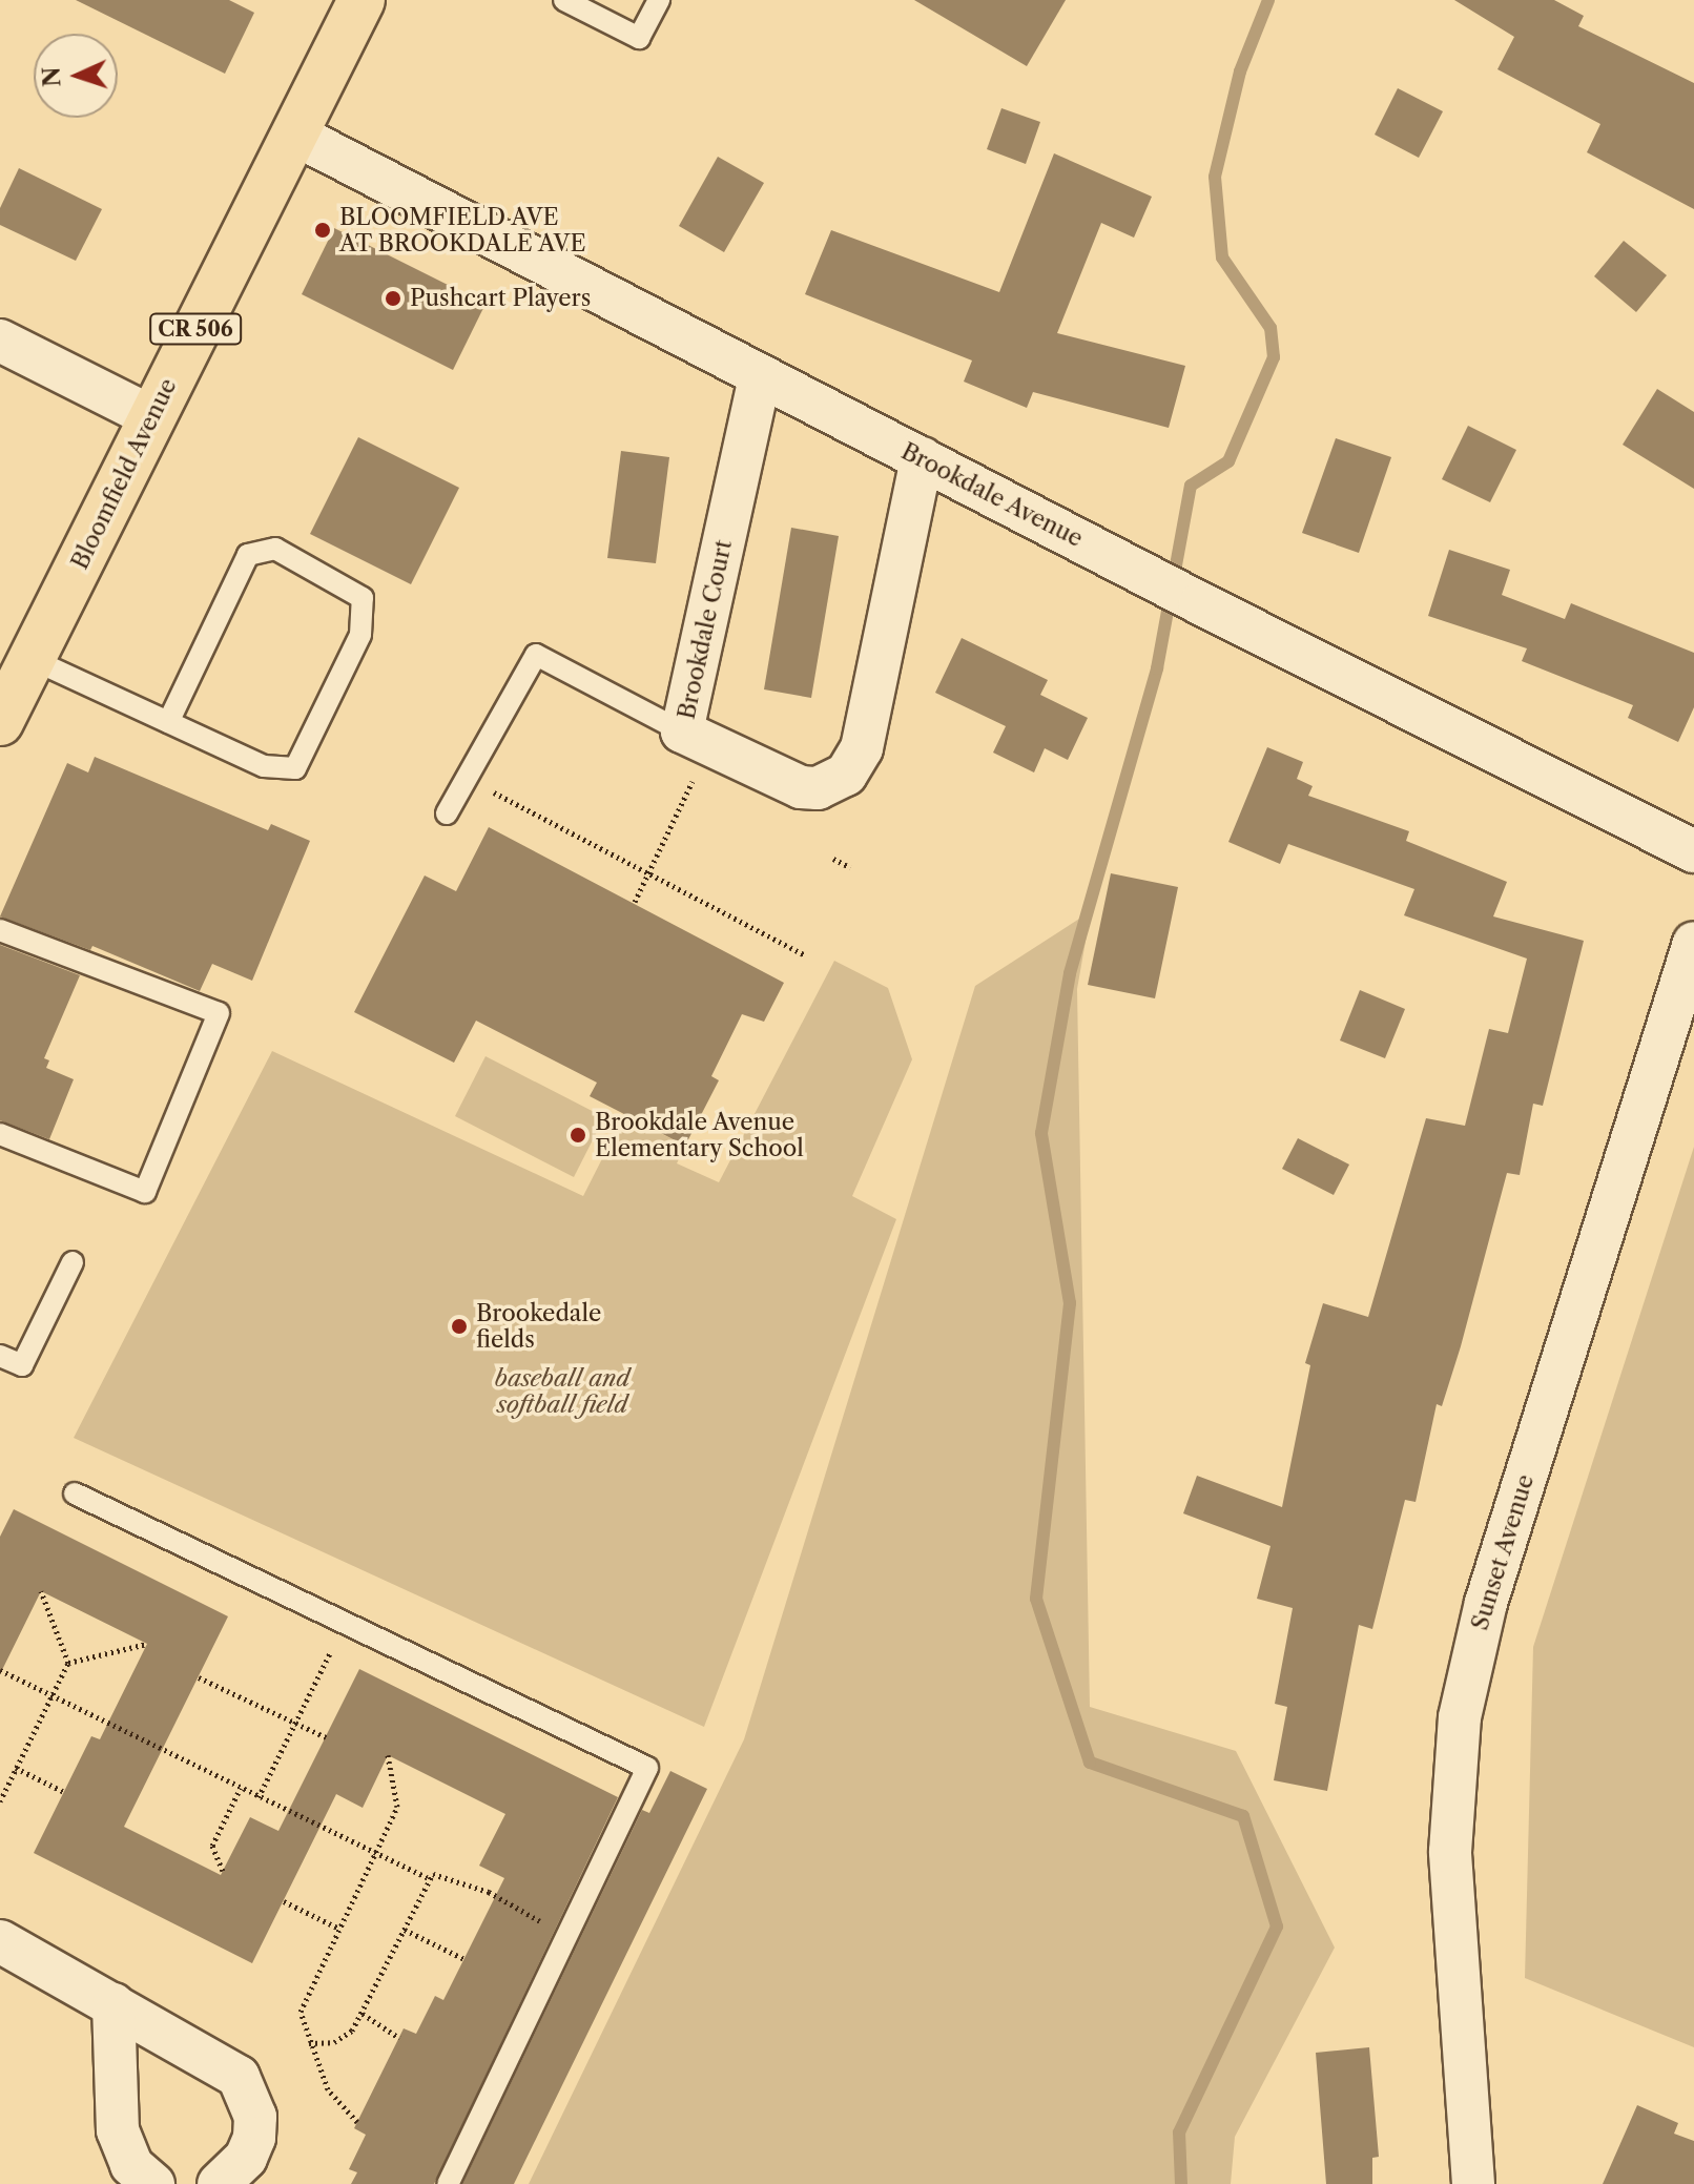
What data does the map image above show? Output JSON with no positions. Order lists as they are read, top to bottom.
{
  "streets": {
    "main road": ["CR 506", "Bloomfield Avenue"],
    "street": ["Brookdale Avenue", "Brookdale Court", "Sunset Avenue"]
  },
  "crossings": [
    ["Bloomfield Avenue", "Brookdale Avenue"],
    ["Brookdale Avenue", "Brookdale Court"]
  ],
  "parks": ["baseball and softball field"],
  "places": [
    "BLOOMFIELD AVE AT BROOKDALE AVE",
    "Pushcart Players",
    "Brookdale Avenue Elementary School",
    "Brookedale fields"
  ],
  "north": "left"
}
